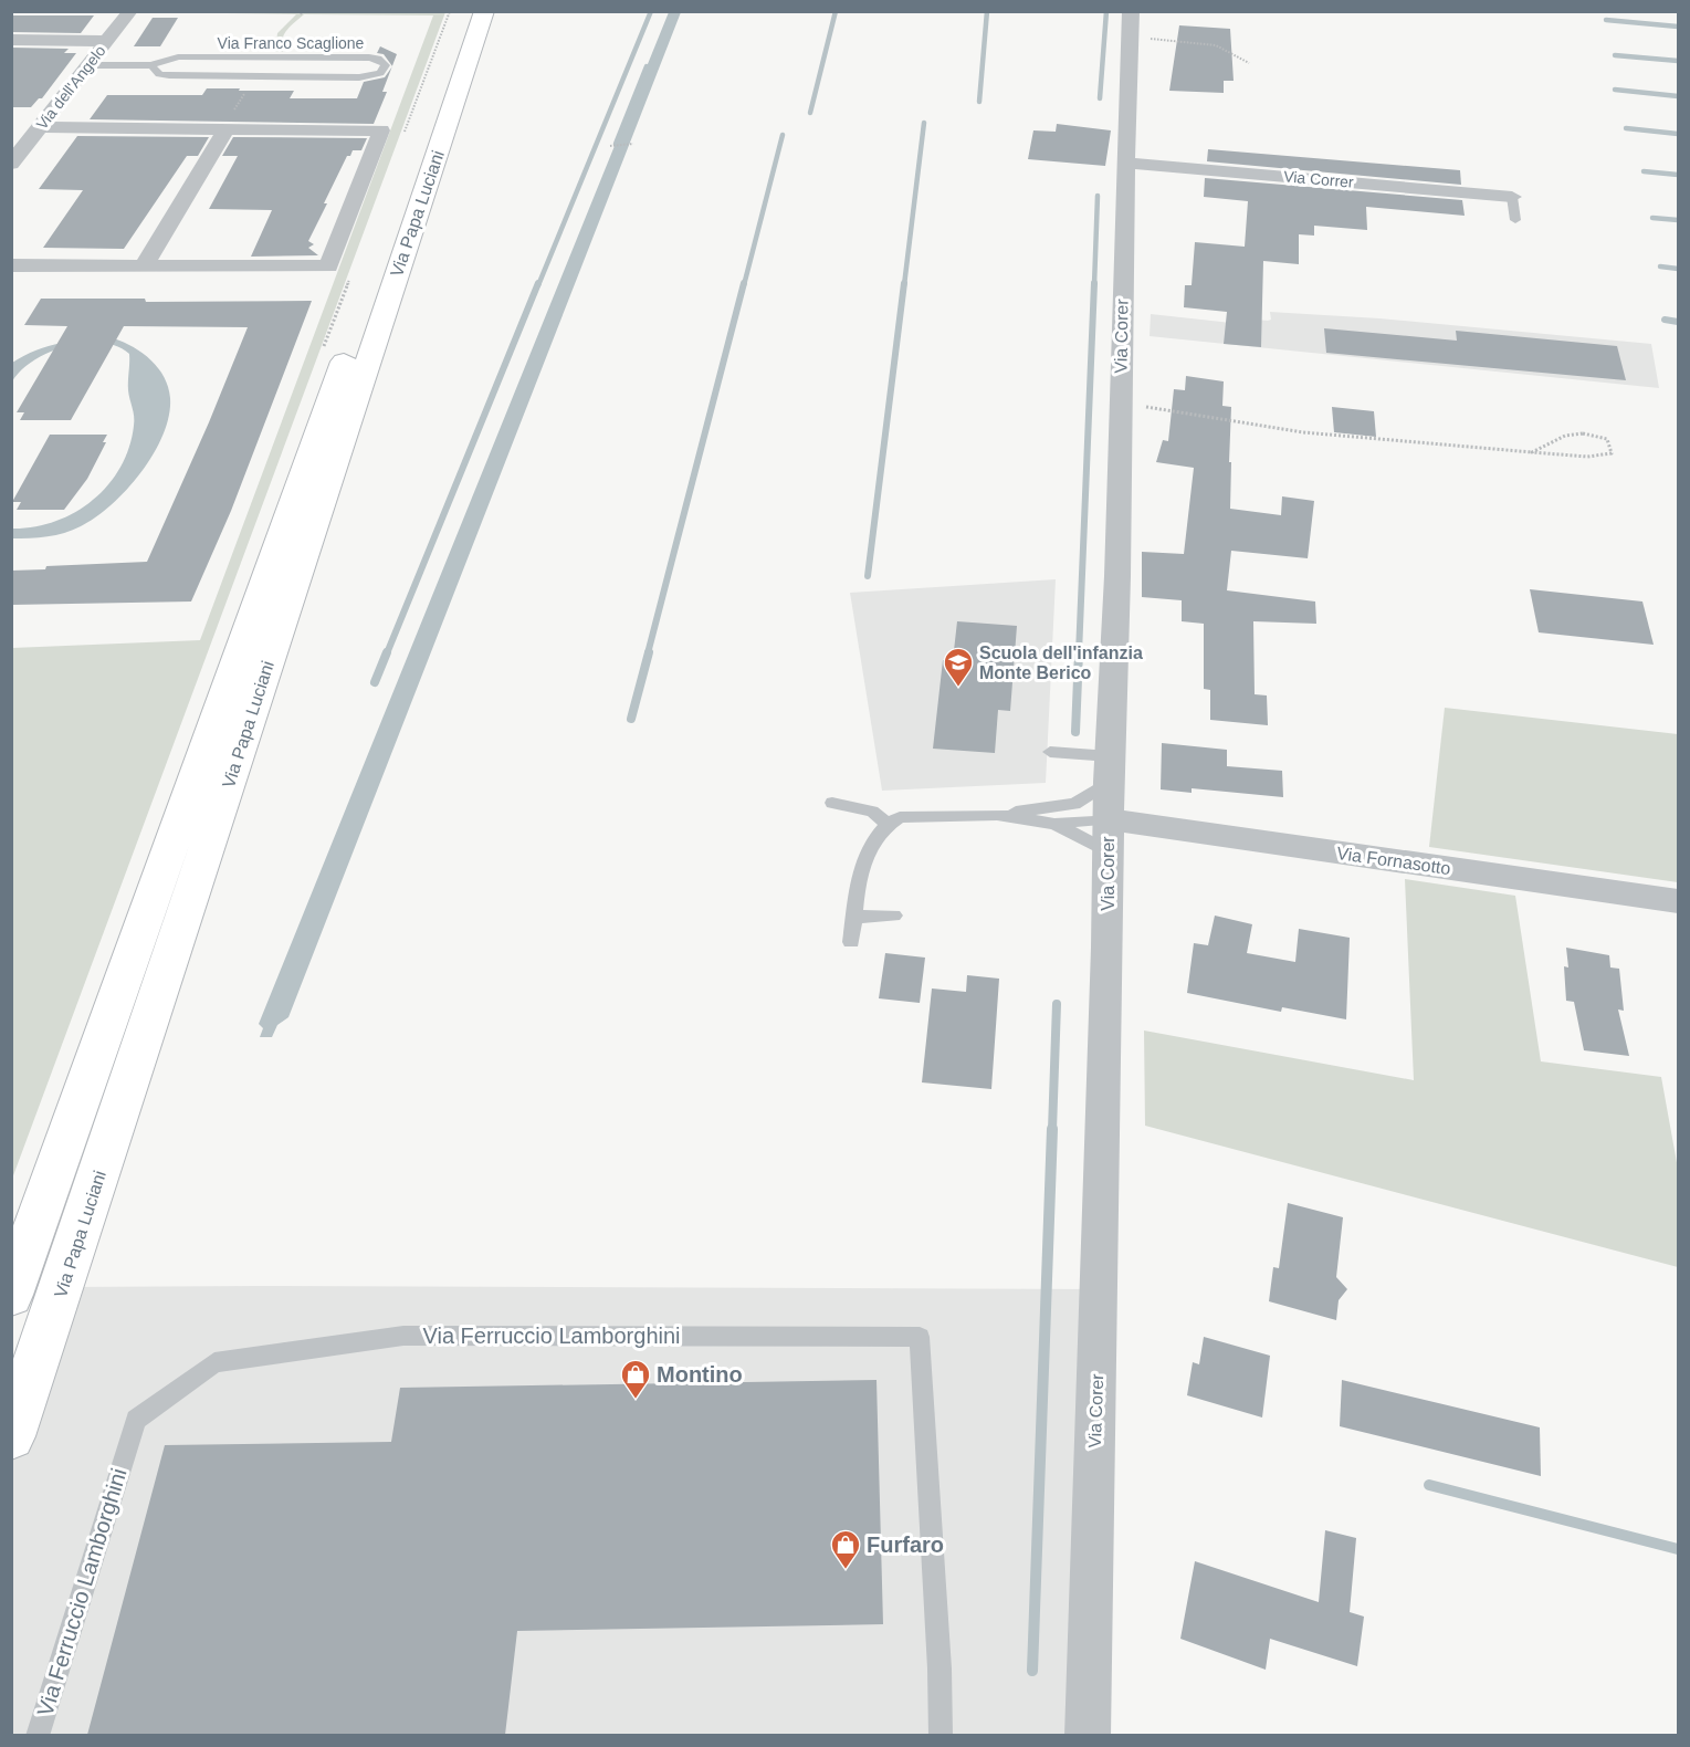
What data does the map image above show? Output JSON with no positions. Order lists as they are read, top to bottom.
{
  "streets": {
    "main road": ["Via Papa Luciani"],
    "street": [
      "Via dell'Angelo",
      "Via Correr",
      "Via Corer",
      "Via Fornasotto"
    ],
    "lane": ["Via Franco Scaglione", "Via Ferruccio Lamborghini"]
  },
  "crossings": [
    ["Via Franco Scaglione", "Via dell'Angelo"],
    ["Via Correr", "Via Corer"],
    ["Via Corer", "Via Fornasotto"]
  ],
  "places": {
    "school or university": ["Scuola dell'infanzia Monte Berico"],
    "shop": ["Montino", "Furfaro"]
  }
}
